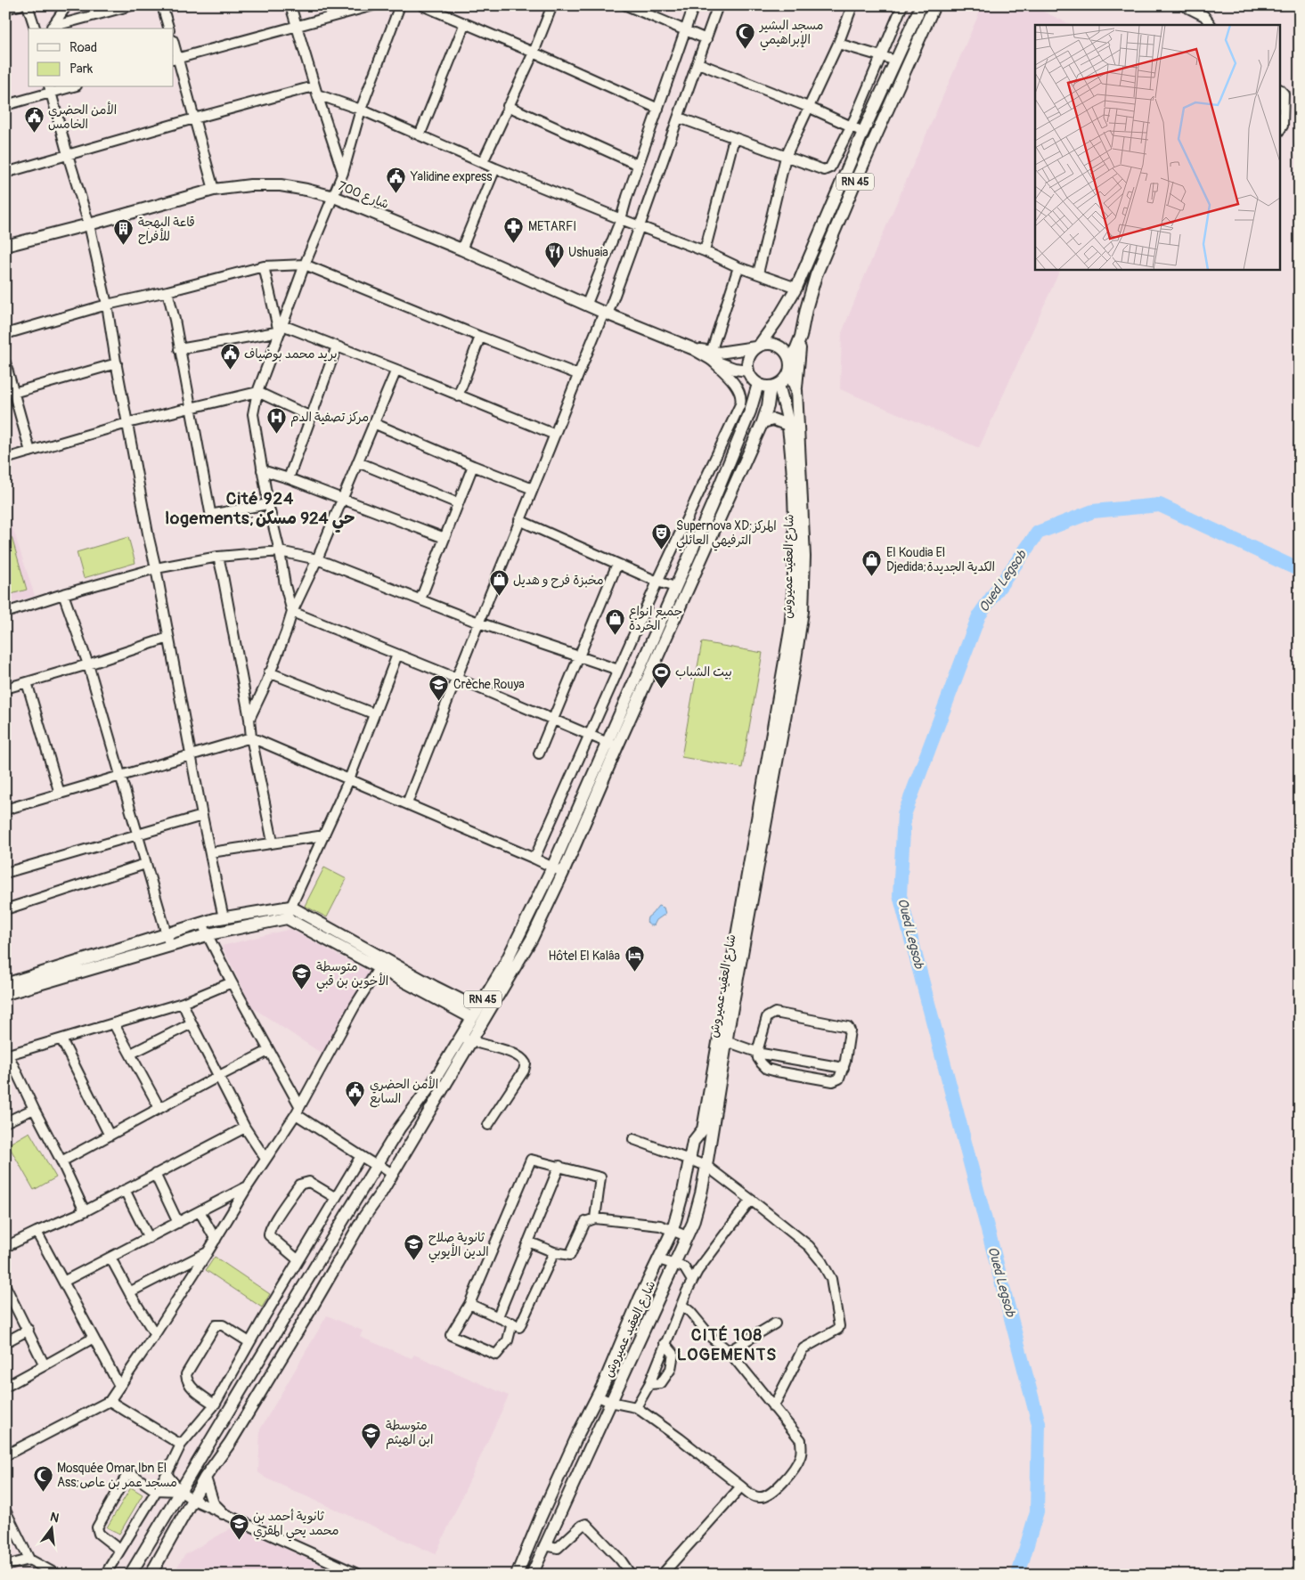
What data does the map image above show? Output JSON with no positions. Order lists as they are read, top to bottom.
{
  "streets": {
    "main road": ["RN 45", "شارع 700", "شارع العقيد عميروش"]
  },
  "crossings": [
    ["RN 45", "شارع العقيد عميروش"]
  ],
  "districts": ["Cité 924 logements;حي 924 مسكن", "CITÉ 108 LOGEMENTS"],
  "water": ["Oued Legsob"],
  "places": {
    "mosque": ["مسجد البشير الإبراهيمي", "Mosquée Omar Ibn El Ass;مسجد عمر بن عاص"],
    "public building": [
      "الأمن الحضري الخامس",
      "Yalidine express",
      "بريد محمد بوضياف",
      "الأمن الحضري السابع"
    ],
    "pharmacy": ["METARFI"],
    "building": ["قاعة البهجة للأفراح"],
    "restaurant": ["Ushuaia"],
    "hospital": ["مركز تصفية الدم"],
    "theatre": ["Supernova XD;المركز الترفيهي العائلي"],
    "shop": ["El Koudia El Djedida;الكدية الجديدة", "مخبزة فرح و هديل", "جميع انواع الخردة"],
    "sports": ["بيت الشباب"],
    "school or university": [
      "Crèche Rouya",
      "متوسطة الأخوين بن قبي",
      "ثانوية صلاح الدين الأيوبي",
      "متوسطة ابن الهيثم",
      "ثانوية أحمد بن محمد يحي المقري"
    ],
    "hotel": ["Hôtel El Kalâa"]
  },
  "legend": ["Road", "Park"],
  "north": "top"
}
